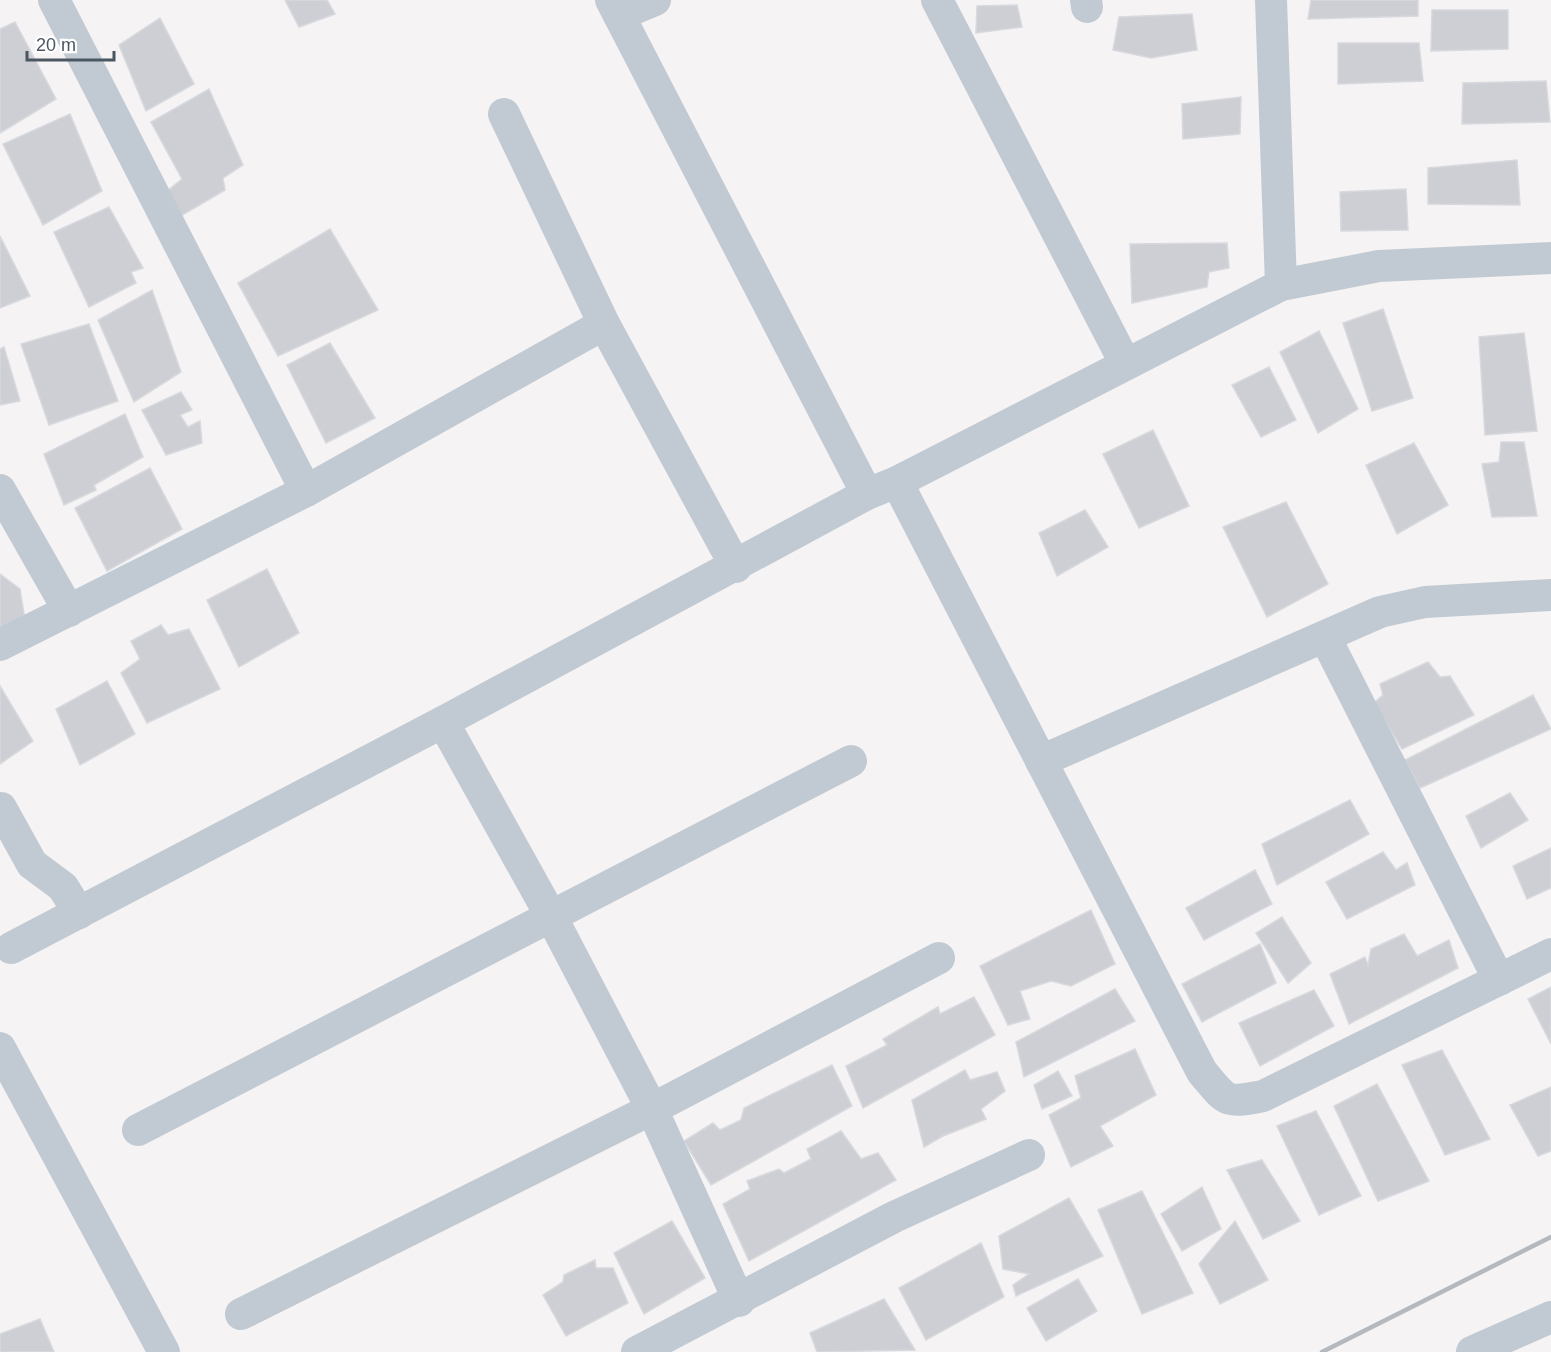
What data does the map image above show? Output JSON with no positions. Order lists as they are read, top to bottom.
{
  "scale_bar": "20 m"
}
